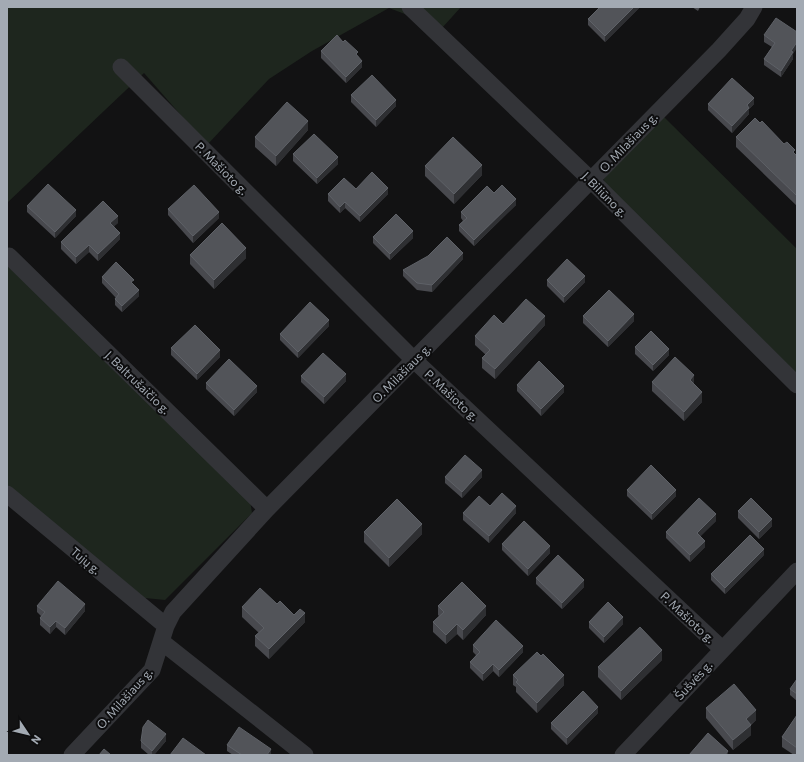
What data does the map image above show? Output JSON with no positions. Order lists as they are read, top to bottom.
{
  "streets": {
    "street": [
      "O. Milašiaus g.",
      "P. Mašioto g.",
      "J. Biliūno g.",
      "J. Baltrušaičio g.",
      "Tujų g.",
      "Šušvės g."
    ]
  },
  "crossings": [
    ["O. Milašiaus g.", "P. Mašioto g."],
    ["O. Milašiaus g.", "J. Biliūno g."],
    ["O. Milašiaus g.", "J. Baltrušaičio g."],
    ["O. Milašiaus g.", "Tujų g."],
    ["P. Mašioto g.", "Šušvės g."]
  ],
  "north": "bottom right"
}
